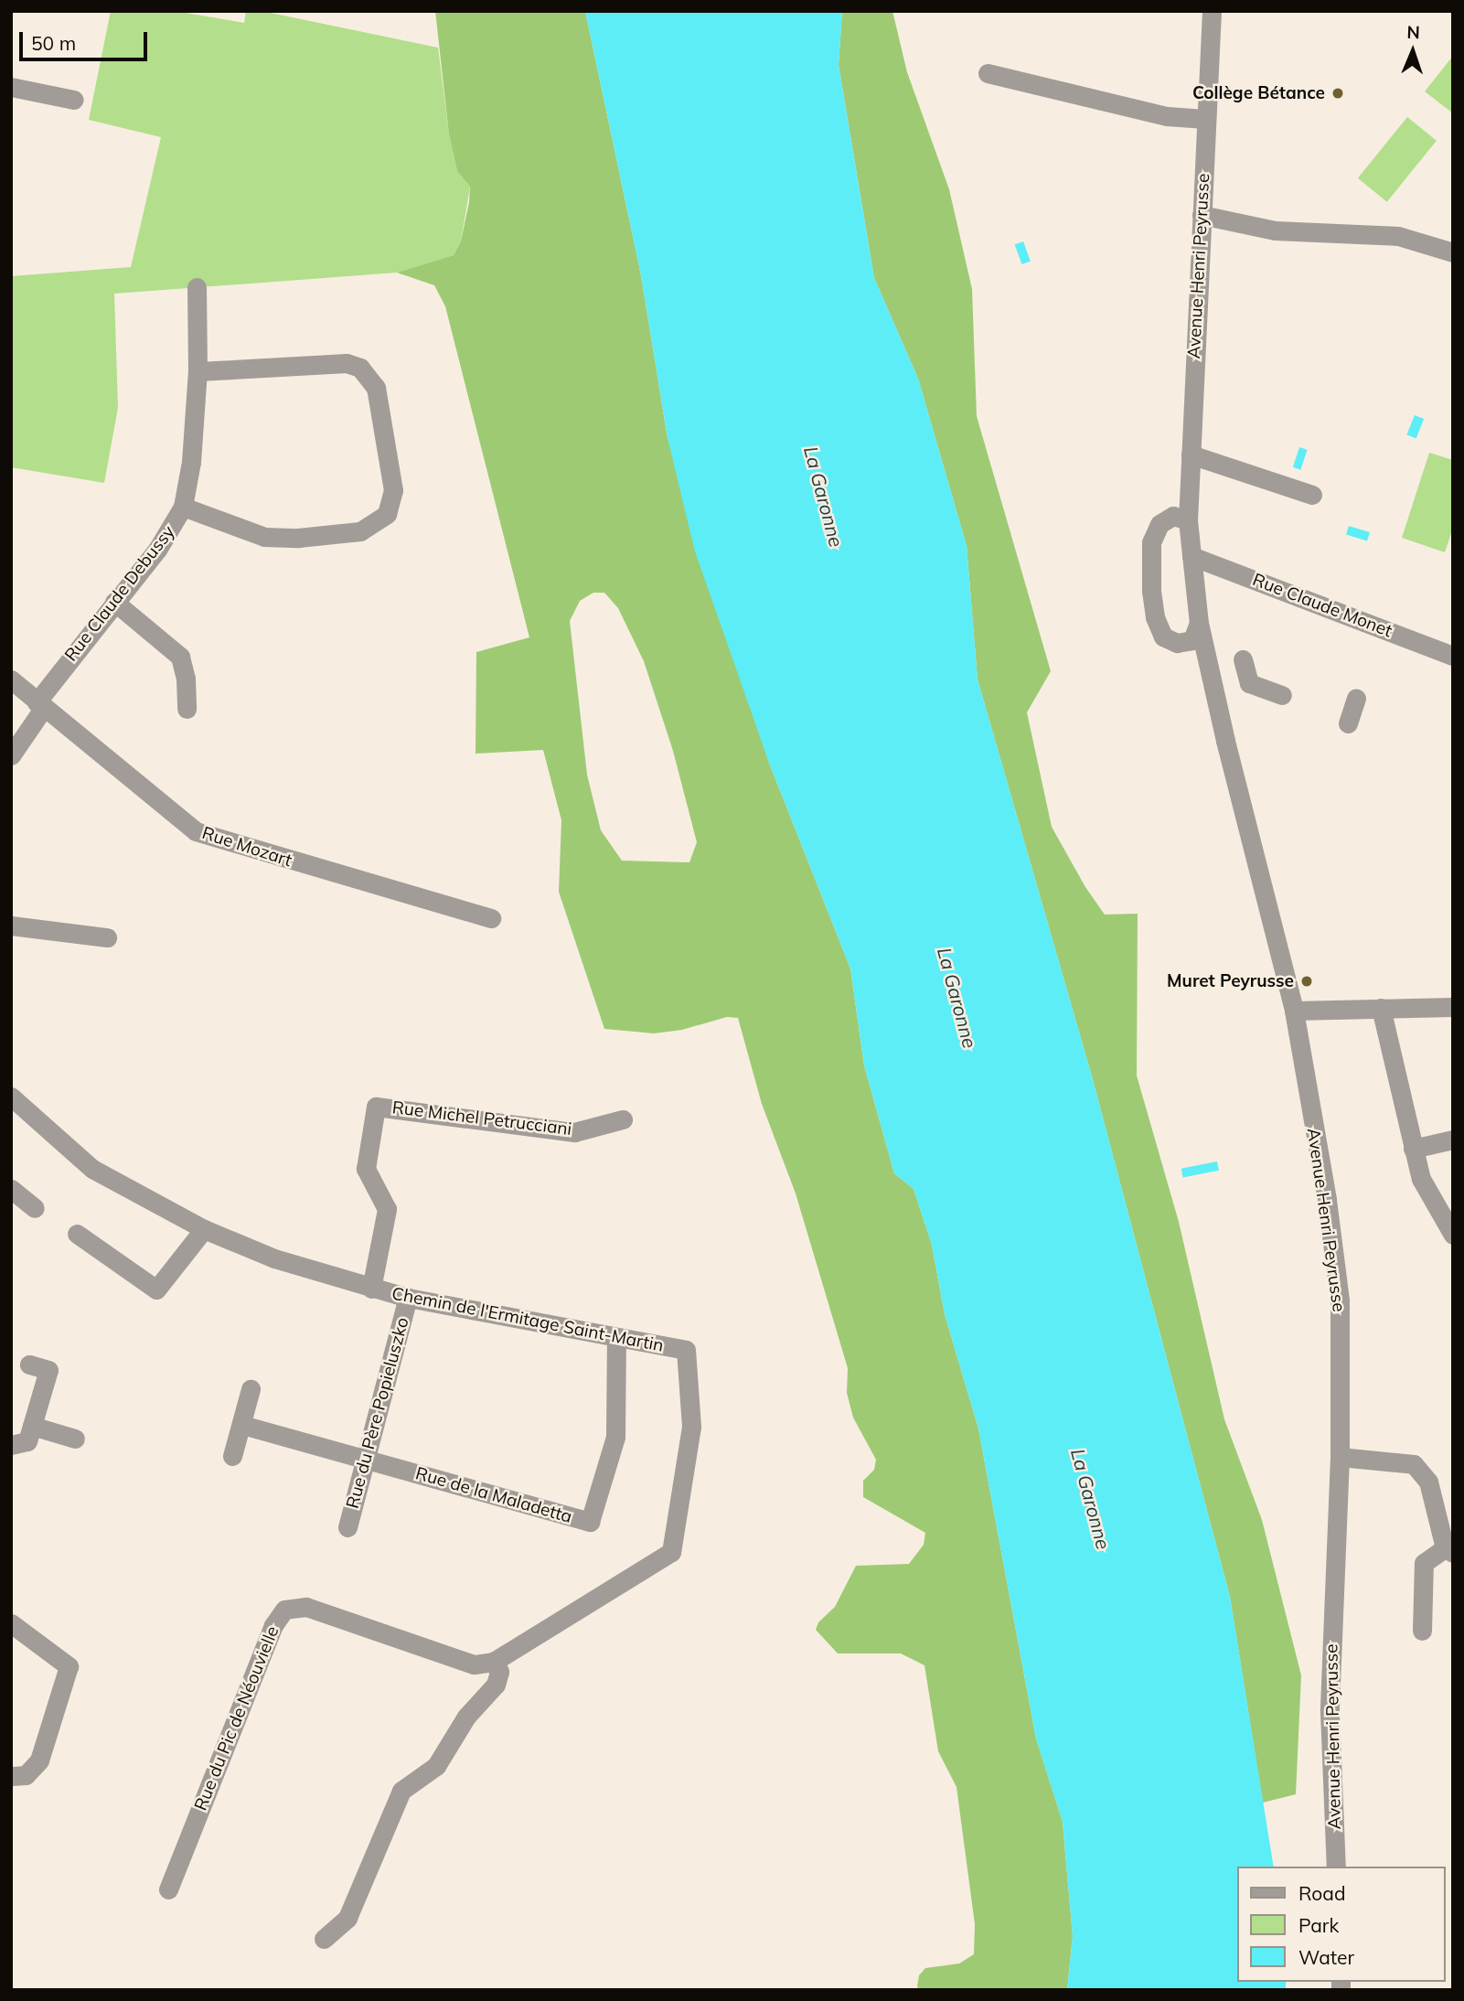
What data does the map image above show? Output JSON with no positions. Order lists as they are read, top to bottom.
{
  "streets": {
    "street": [
      "Avenue Henri Peyrusse",
      "Rue Claude Debussy",
      "Rue Claude Monet",
      "Rue Mozart",
      "Rue Michel Petrucciani",
      "Chemin de l'Ermitage Saint-Martin",
      "Rue du Père Popieluszko",
      "Rue de la Maladetta",
      "Rue du Pic de Néouvielle"
    ]
  },
  "crossings": [
    ["Avenue Henri Peyrusse", "Rue Claude Monet"],
    ["Rue Claude Debussy", "Rue Mozart"],
    ["Rue Michel Petrucciani", "Chemin de l'Ermitage Saint-Martin"],
    ["Chemin de l'Ermitage Saint-Martin", "Rue du Père Popieluszko"],
    ["Chemin de l'Ermitage Saint-Martin", "Rue de la Maladetta"],
    ["Chemin de l'Ermitage Saint-Martin", "Rue du Pic de Néouvielle"],
    ["Rue du Père Popieluszko", "Rue de la Maladetta"]
  ],
  "water": ["La Garonne"],
  "places": ["Collège Bétance", "Muret Peyrusse"],
  "legend": ["Road", "Park", "Water"],
  "scale_bar": "50 m",
  "north": "top"
}
